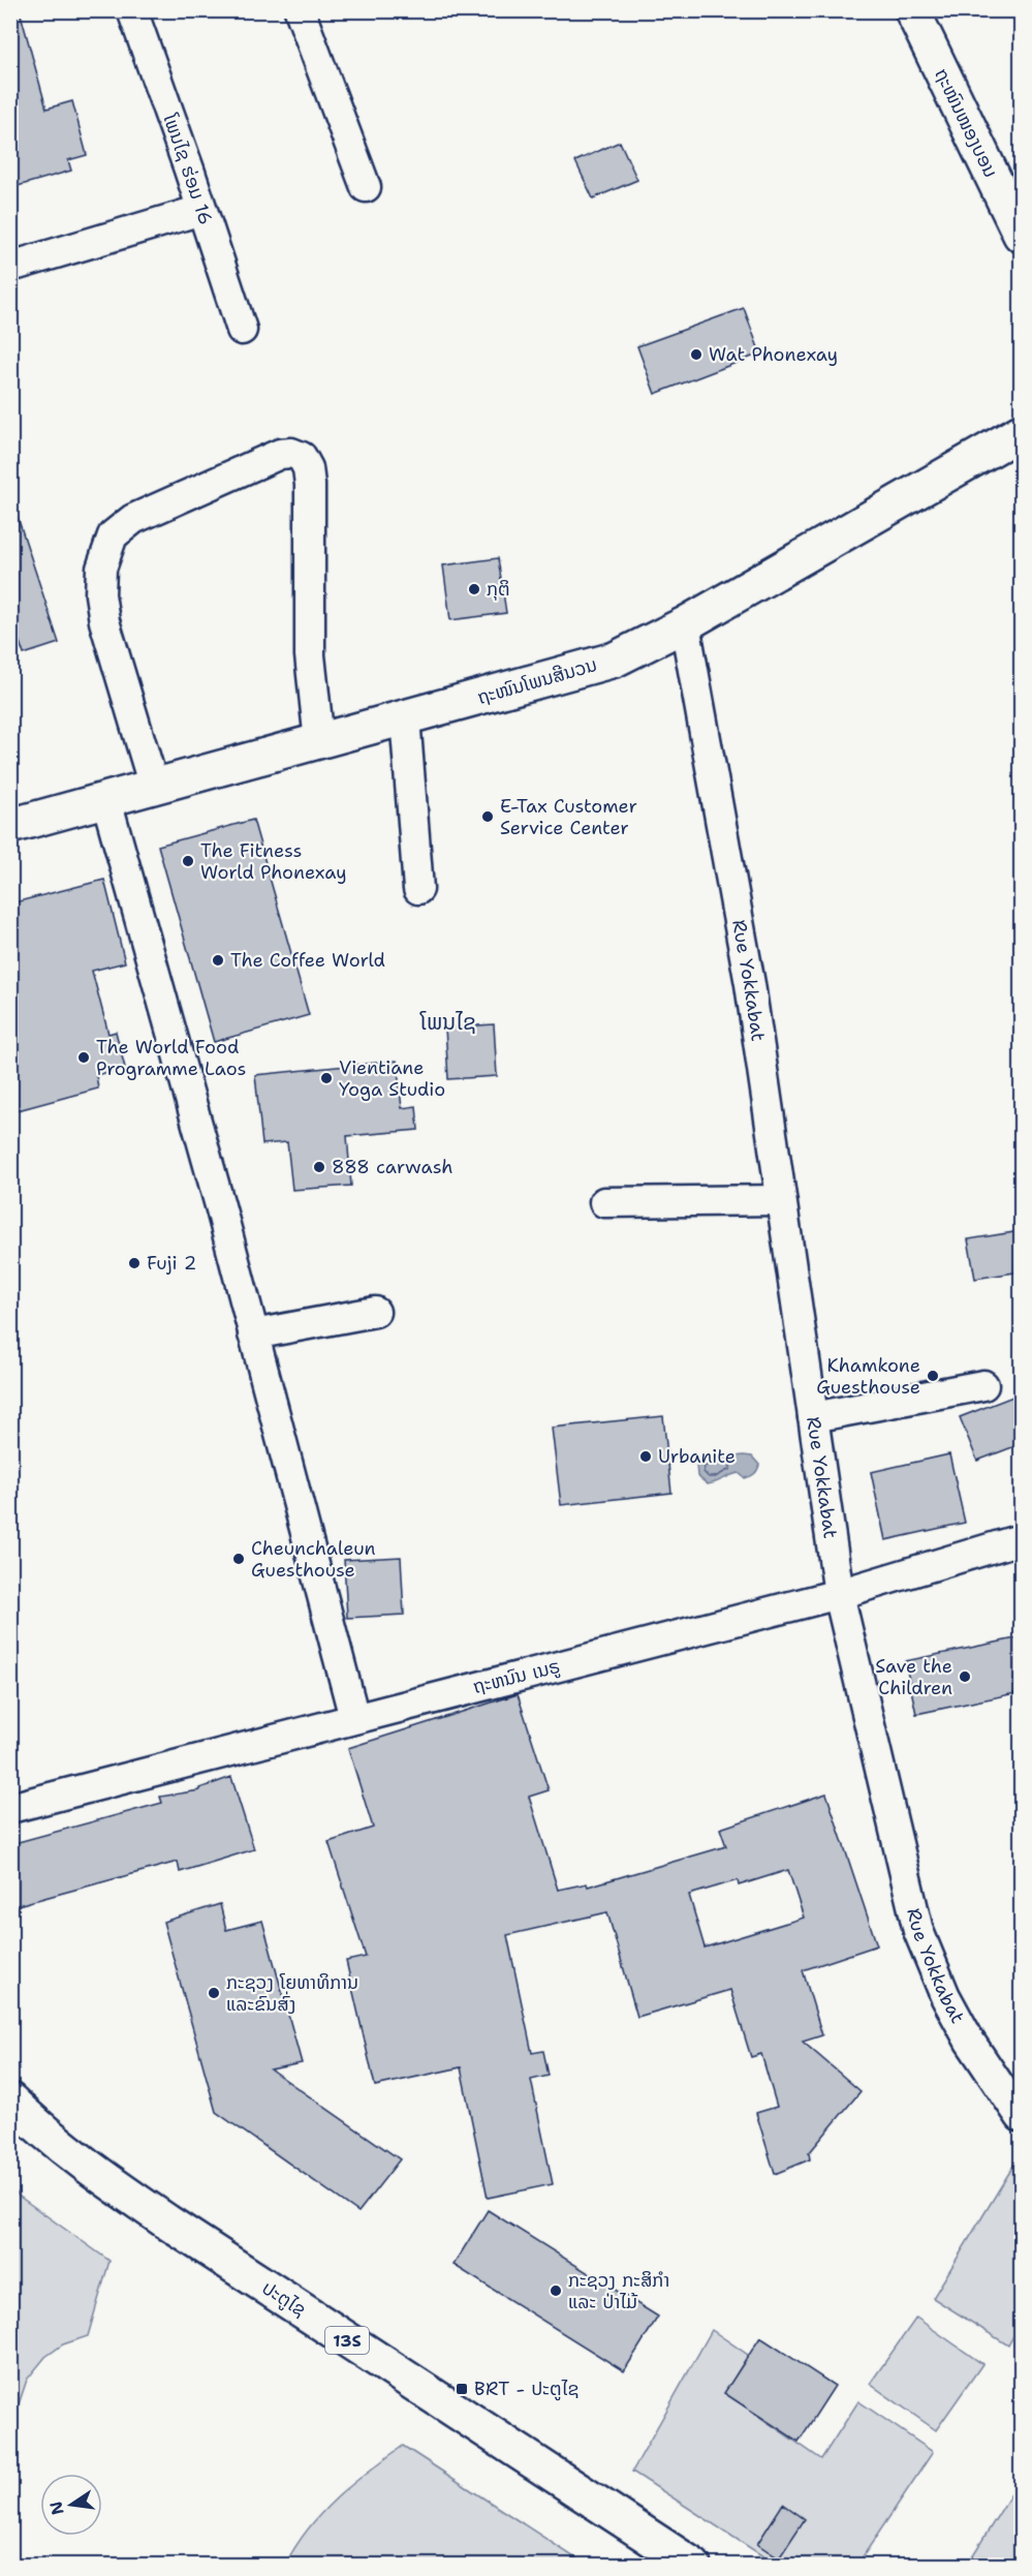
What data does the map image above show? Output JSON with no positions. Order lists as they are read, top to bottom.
{
  "streets": {
    "main road": [
      "ຖະໜົນໜອງບອນ",
      "ຖະໜົນໂພນສີນວນ",
      "ປະຕູໄຊ",
      "13S"
    ],
    "street": ["ໂພນໄຊ ຮ່ອມ 16", "Rue Yokkabat", "ຖະຫນົນ ເນຣູ"]
  },
  "crossings": [
    ["ຖະໜົນໂພນສີນວນ", "Rue Yokkabat"],
    ["Rue Yokkabat", "ຖະຫນົນ ເນຣູ"]
  ],
  "districts": ["ໂພນໄຊ"],
  "places": {
    "other": [
      "Wat Phonexay",
      "ກຸຕິ",
      "E-Tax Customer Service Center",
      "The Fitness World Phonexay",
      "The Coffee World",
      "The World Food Programme Laos",
      "Vientiane Yoga Studio",
      "888 carwash",
      "Fuji 2",
      "Khamkone Guesthouse",
      "Urbanite",
      "Cheunchaleun Guesthouse",
      "Save the Children",
      "ກະຊວງ ໂຍທາທິການ ແລະຂົນສົ່ງ",
      "ກະຊວງ ກະສິກຳ ແລະ ປ່າໄມ້"
    ],
    "transit": ["BRT - ປະຕູໄຊ"]
  },
  "north": "left"
}
